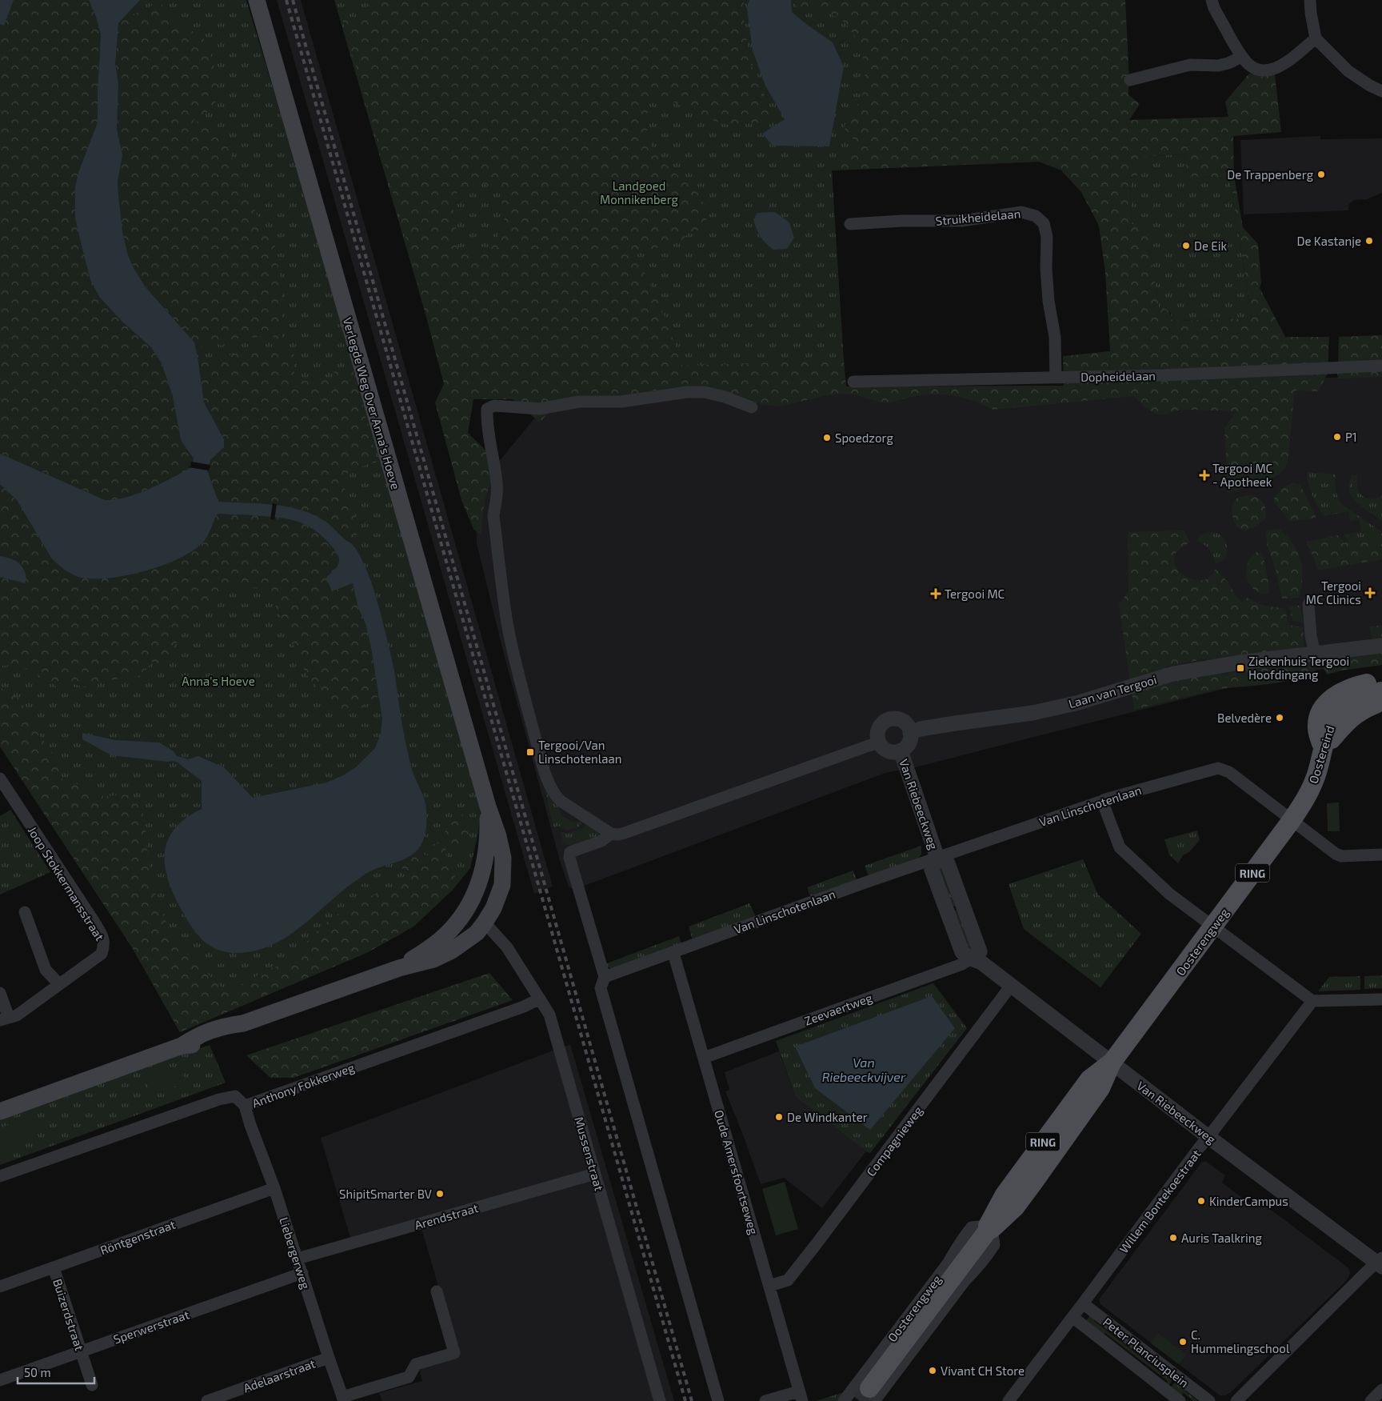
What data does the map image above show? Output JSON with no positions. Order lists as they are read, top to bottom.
{
  "streets": {
    "main road": [
      "Verlegde Weg Over Anna's Hoeve",
      "Oostereind",
      "RING",
      "Oosterengweg"
    ],
    "street": [
      "Struikheidelaan",
      "Dopheidelaan",
      "Laan van Tergooi",
      "Van Riebeeckweg",
      "Van Linschotenlaan",
      "Joop Stokkermansstraat",
      "Zeevaertweg",
      "Anthony Fokkerweg",
      "Compagnieweg",
      "Mussenstraat",
      "Oude Amersfoortseweg",
      "Willem Bontekoestraat",
      "Arendstraat",
      "Röntgenstraat",
      "Liebergerweg",
      "Buizerdstraat",
      "Sperwerstraat",
      "Peter Planciusplein",
      "Adelaarstraat"
    ]
  },
  "crossings": [
    ["Struikheidelaan", "Dopheidelaan"],
    ["Verlegde Weg Over Anna's Hoeve", "Mussenstraat"],
    ["Laan van Tergooi", "Van Riebeeckweg"],
    ["Oostereind", "Van Linschotenlaan"],
    ["Oostereind", "RING"],
    ["Oostereind", "Oosterengweg"],
    ["Van Riebeeckweg", "Van Linschotenlaan"],
    ["Van Riebeeckweg", "Oosterengweg"],
    ["Van Riebeeckweg", "Zeevaertweg"],
    ["Van Riebeeckweg", "Compagnieweg"],
    ["Van Riebeeckweg", "Willem Bontekoestraat"],
    ["Van Linschotenlaan", "Oosterengweg"],
    ["Van Linschotenlaan", "Oude Amersfoortseweg"],
    ["Zeevaertweg", "Oude Amersfoortseweg"],
    ["Anthony Fokkerweg", "Mussenstraat"],
    ["Anthony Fokkerweg", "Liebergerweg"],
    ["Compagnieweg", "Oude Amersfoortseweg"],
    ["Mussenstraat", "Arendstraat"],
    ["Willem Bontekoestraat", "Peter Planciusplein"],
    ["Arendstraat", "Liebergerweg"],
    ["Röntgenstraat", "Liebergerweg"],
    ["Röntgenstraat", "Buizerdstraat"],
    ["Liebergerweg", "Sperwerstraat"],
    ["Liebergerweg", "Adelaarstraat"],
    ["Buizerdstraat", "Sperwerstraat"]
  ],
  "water": ["Van Riebeeckvijver"],
  "parks": ["Landgoed Monnikenberg", "Anna's Hoeve"],
  "places": {
    "other": [
      "De Trappenberg",
      "De Kastanje",
      "De Eik",
      "P1",
      "Spoedzorg",
      "Belvedère",
      "De Windkanter",
      "ShipitSmarter BV",
      "KinderCampus",
      "Auris Taalkring",
      "C. Hummelingschool",
      "Vivant CH Store"
    ],
    "health": ["Tergooi MC - Apotheek", "Tergooi MC Clinics", "Tergooi MC"],
    "transit": ["Ziekenhuis Tergooi Hoofdingang", "Tergooi/Van Linschotenlaan"]
  },
  "scale_bar": "50 m"
}
